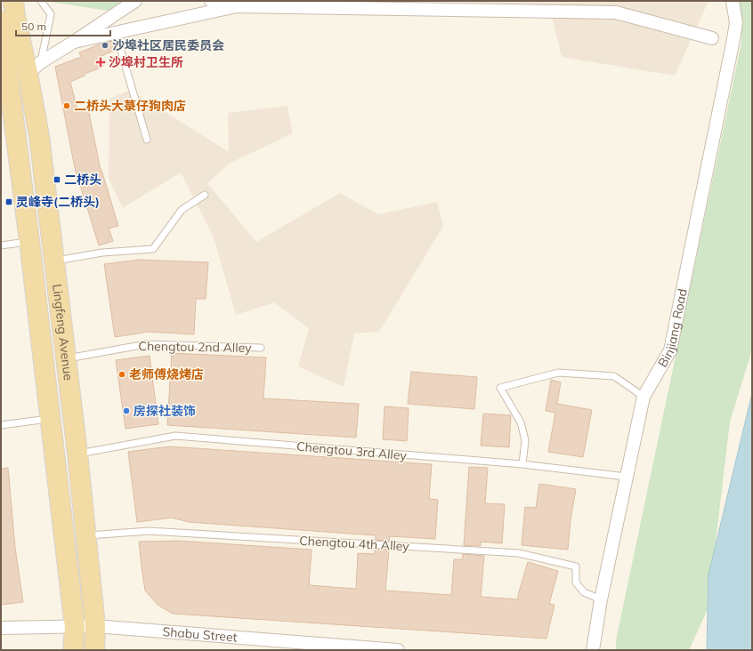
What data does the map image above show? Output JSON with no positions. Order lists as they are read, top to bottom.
{
  "streets": {
    "main road": ["Lingfeng Avenue"],
    "street": ["Binjiang Road", "Shabu Street"],
    "lane": ["Chengtou 2nd Alley", "Chengtou 3rd Alley", "Chengtou 4th Alley"]
  },
  "crossings": [
    ["Binjiang Road", "Chengtou 3rd Alley"],
    ["Binjiang Road", "Chengtou 4th Alley"],
    ["Lingfeng Avenue", "Chengtou 2nd Alley"],
    ["Lingfeng Avenue", "Chengtou 3rd Alley"],
    ["Lingfeng Avenue", "Chengtou 4th Alley"],
    ["Lingfeng Avenue", "Shabu Street"]
  ],
  "places": {
    "other": [
      "沙埠社区居民委员会",
      "二桥头大菉仔狗肉店",
      "老师傅烧烤店",
      "房探社装饰"
    ],
    "health": ["沙埠村卫生所"],
    "transit": ["二桥头", "灵峰寺(二桥头)"]
  },
  "scale_bar": "50 m"
}
